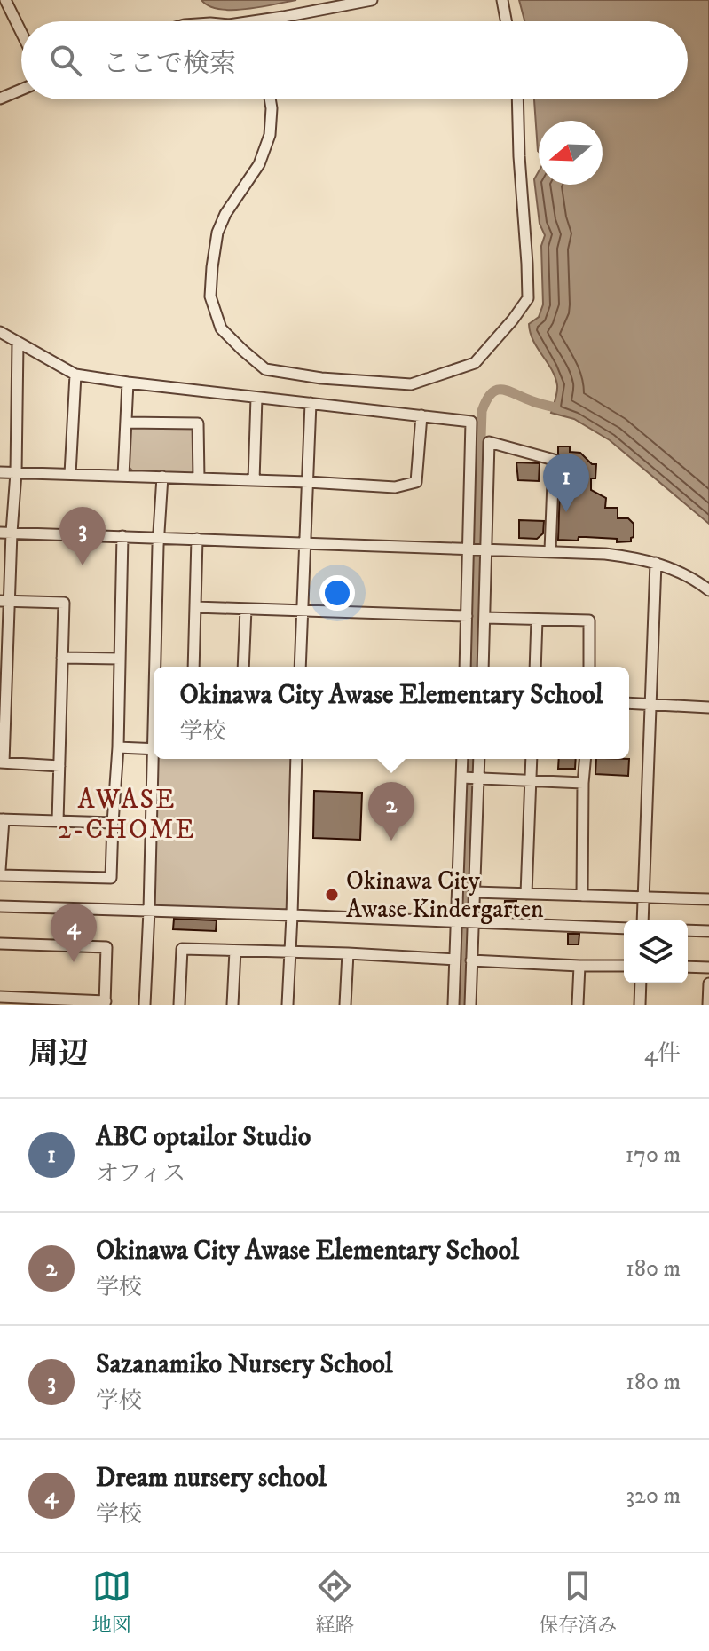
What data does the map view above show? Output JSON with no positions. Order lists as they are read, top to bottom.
{
  "districts": ["AWASE 2-CHOME"],
  "places": ["Okinawa City Awase Kindergarten"],
  "north": "left",
  "page": {
    "search": "ここで検索",
    "pins": [
      "1",
      "3",
      "2",
      "4"
    ],
    "popup": ["Okinawa City Awase Elementary School", "学校"],
    "heading": ["周辺", "4件"],
    "list": [
      {
        "mark": "1",
        "name": "ABC optailor Studio",
        "note": "オフィス",
        "value": "170 m"
      },
      {
        "mark": "2",
        "name": "Okinawa City Awase Elementary School",
        "note": "学校",
        "value": "180 m"
      },
      {
        "mark": "3",
        "name": "Sazanamiko Nursery School",
        "note": "学校",
        "value": "180 m"
      },
      {
        "mark": "4",
        "name": "Dream nursery school",
        "note": "学校",
        "value": "320 m"
      }
    ],
    "nav": ["地図", "経路", "保存済み"]
  }
}
